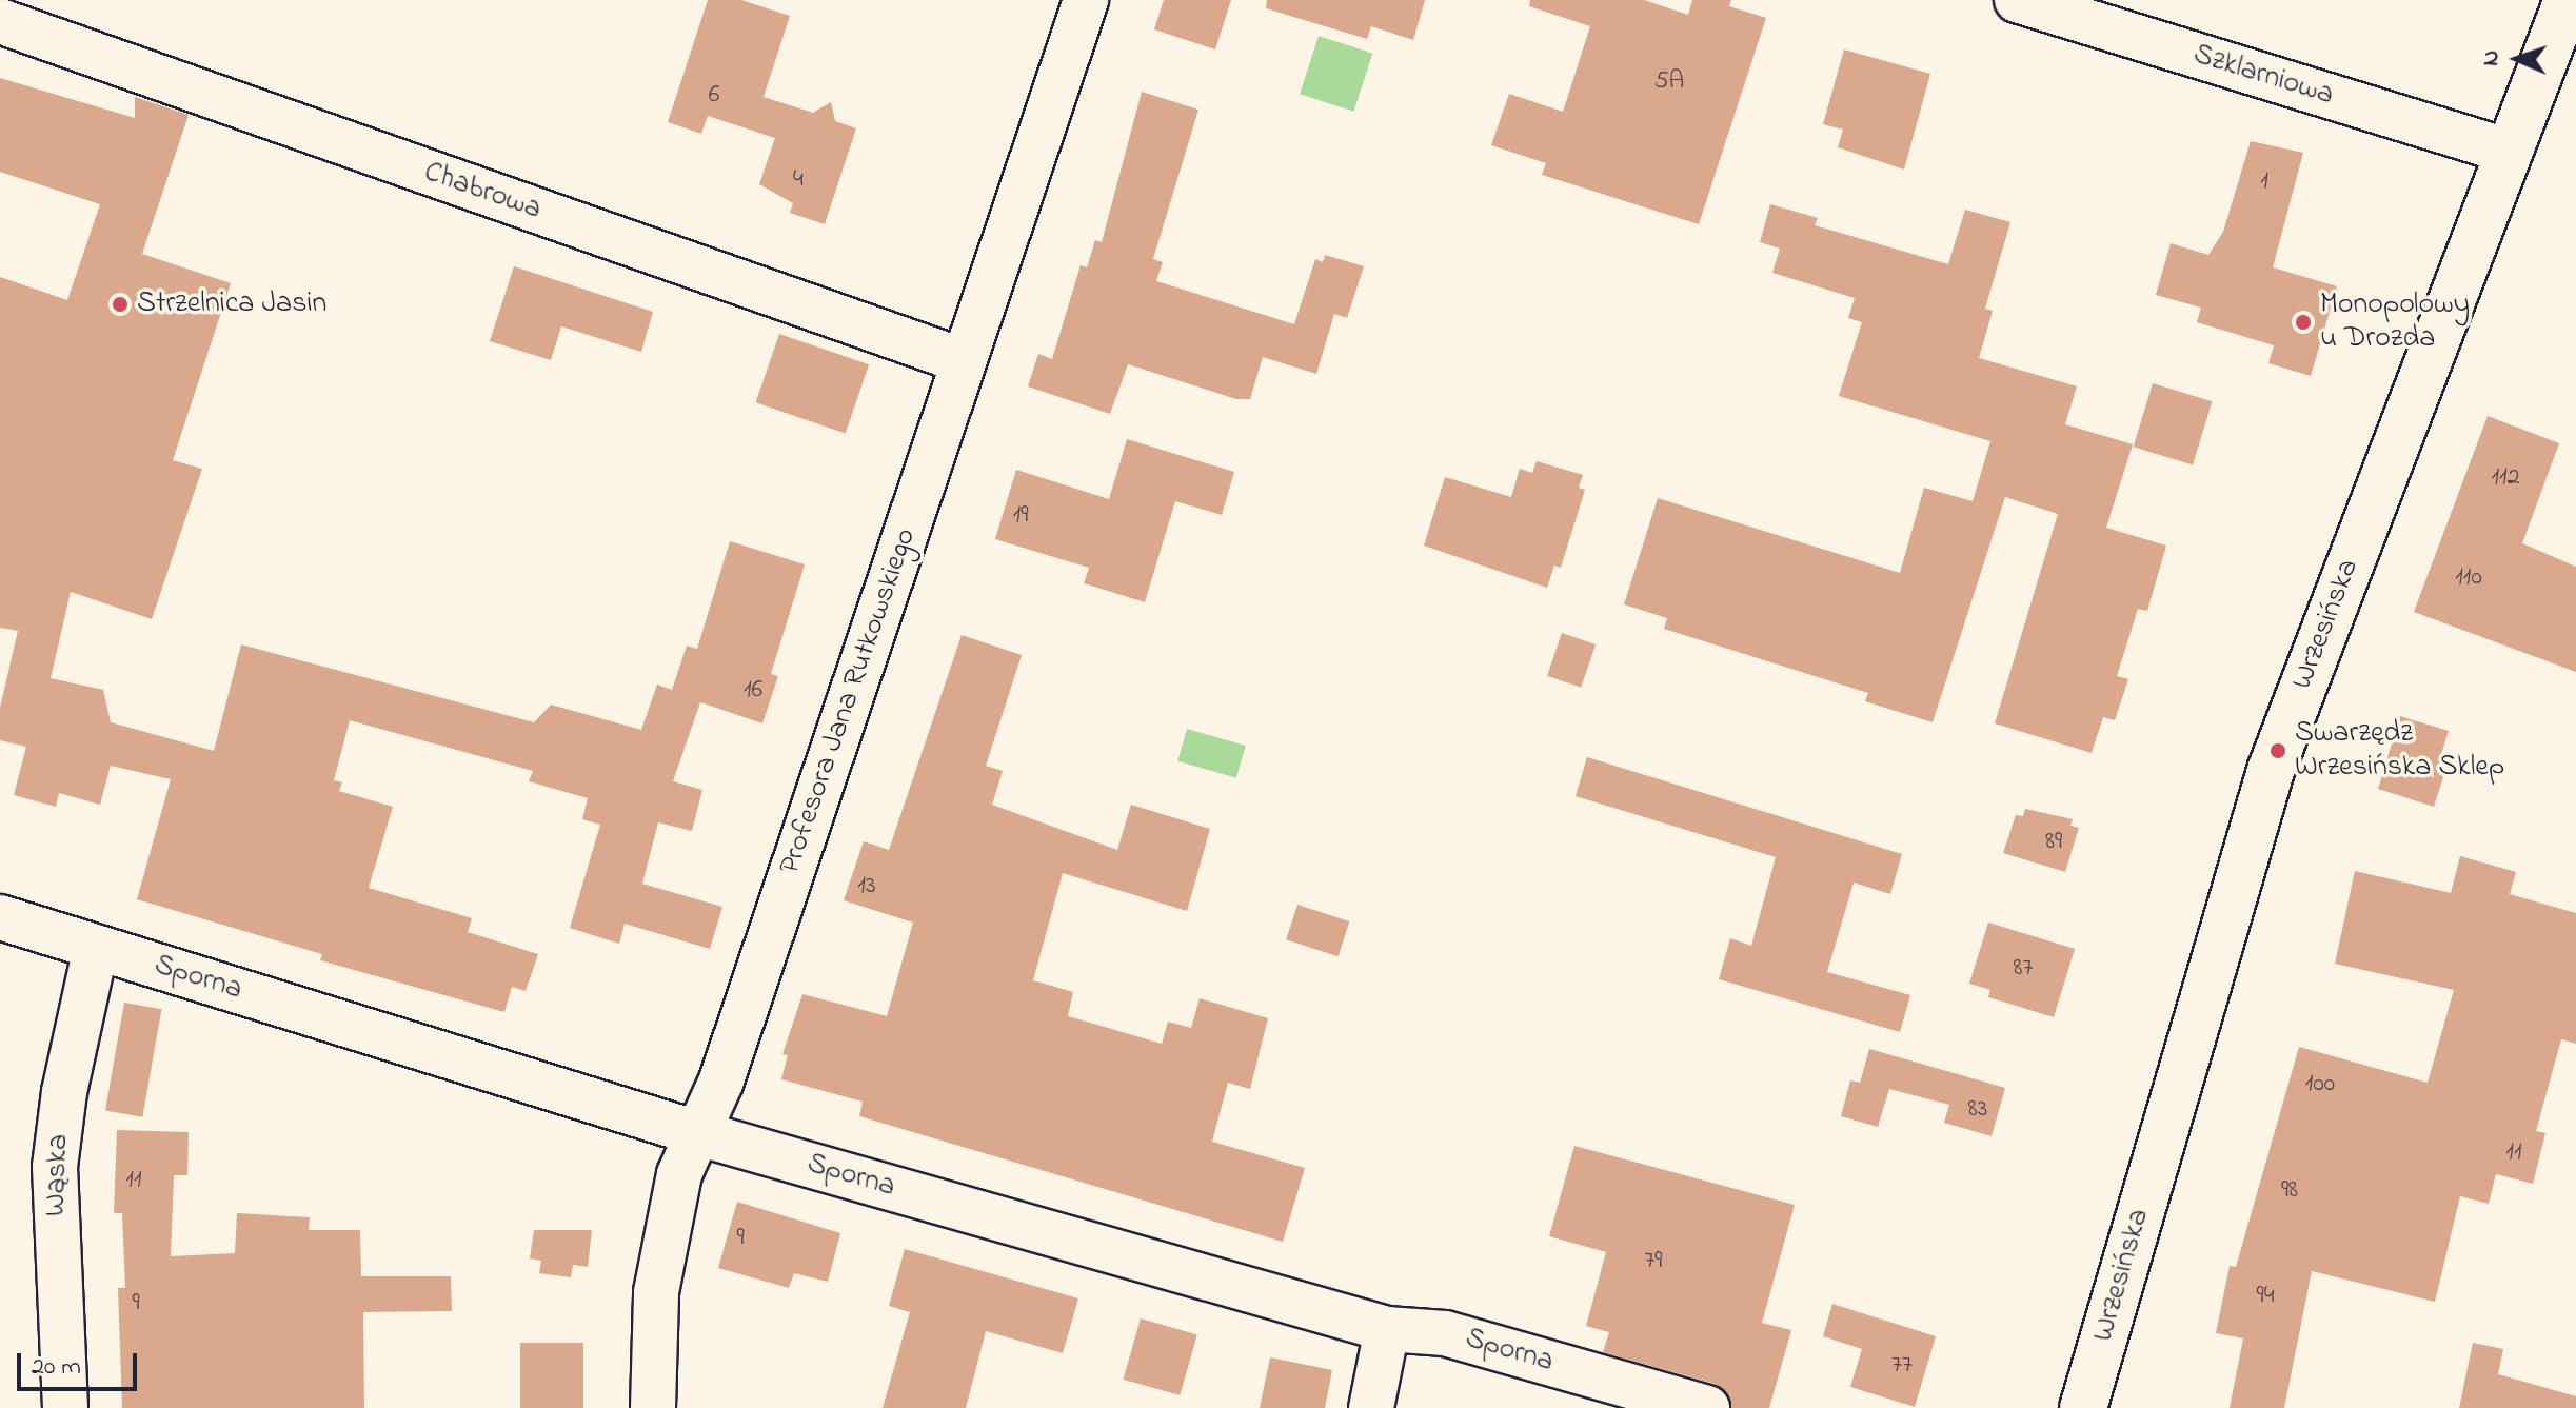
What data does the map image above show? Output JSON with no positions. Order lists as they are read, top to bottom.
{
  "streets": {
    "street": [
      "Szklarniowa",
      "Chabrowa",
      "Wrzesińska",
      "Profesora Jana Rutkowskiego",
      "Sporna",
      "Wąska"
    ]
  },
  "crossings": [
    ["Szklarniowa", "Wrzesińska"],
    ["Chabrowa", "Profesora Jana Rutkowskiego"],
    ["Profesora Jana Rutkowskiego", "Sporna"],
    ["Sporna", "Wąska"]
  ],
  "places": ["Strzelnica Jasin", "Monopolowy u Drozda", "Swarzędz Wrzesińska Sklep"],
  "house_numbers": [
    "5A",
    "6",
    "4",
    "1",
    "112",
    "19",
    "110",
    "16",
    "89",
    "13",
    "87",
    "100",
    "83",
    "11",
    "11",
    "98",
    "9",
    "79",
    "94",
    "9",
    "77"
  ],
  "scale_bar": "20 m",
  "north": "left"
}
